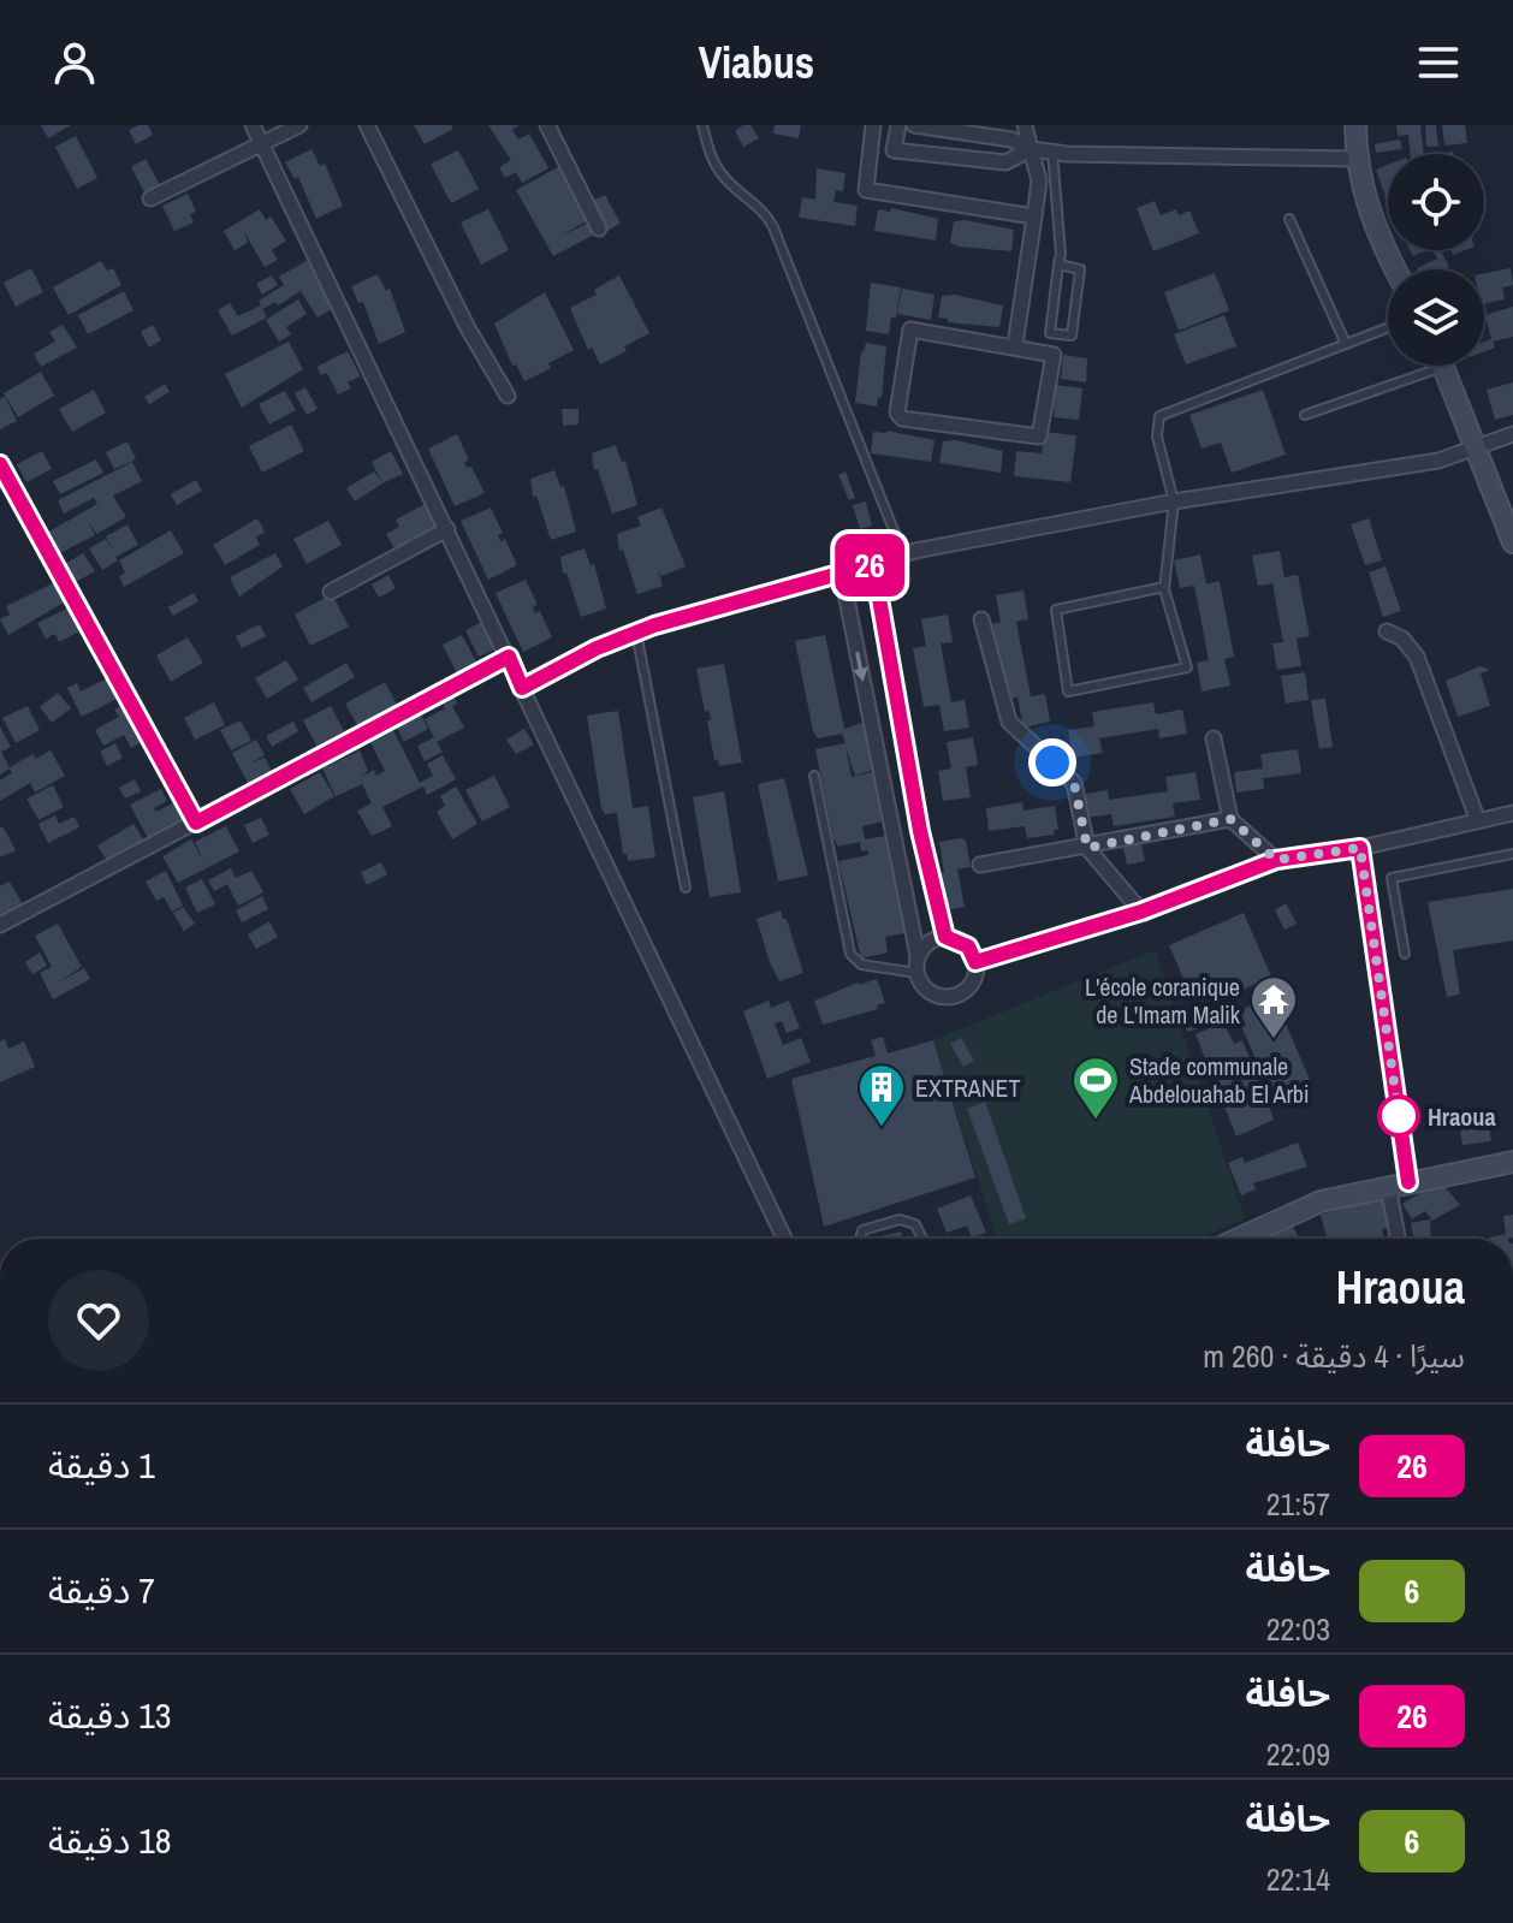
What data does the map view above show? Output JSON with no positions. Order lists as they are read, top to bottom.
{
  "places": {
    "temple": ["L'école coranique de L'Imam Malik"],
    "other": ["Hraoua"],
    "sports": ["Stade communale Abdelouahab El Arbi"],
    "building": ["EXTRANET"]
  },
  "lines": ["bus line 26"],
  "page": {
    "header": "Viabus",
    "on_map": "26",
    "heading": ["Hraoua", "سيرًا · 4 دقيقة · 260 m"],
    "list": [
      {
        "mark": "26",
        "name": "حافلة",
        "note": "21:57",
        "value": "1 دقيقة"
      },
      {
        "mark": "6",
        "name": "حافلة",
        "note": "22:03",
        "value": "7 دقيقة"
      },
      {
        "mark": "26",
        "name": "حافلة",
        "note": "22:09",
        "value": "13 دقيقة"
      },
      {
        "mark": "6",
        "name": "حافلة",
        "note": "22:14",
        "value": "18 دقيقة"
      }
    ]
  }
}
